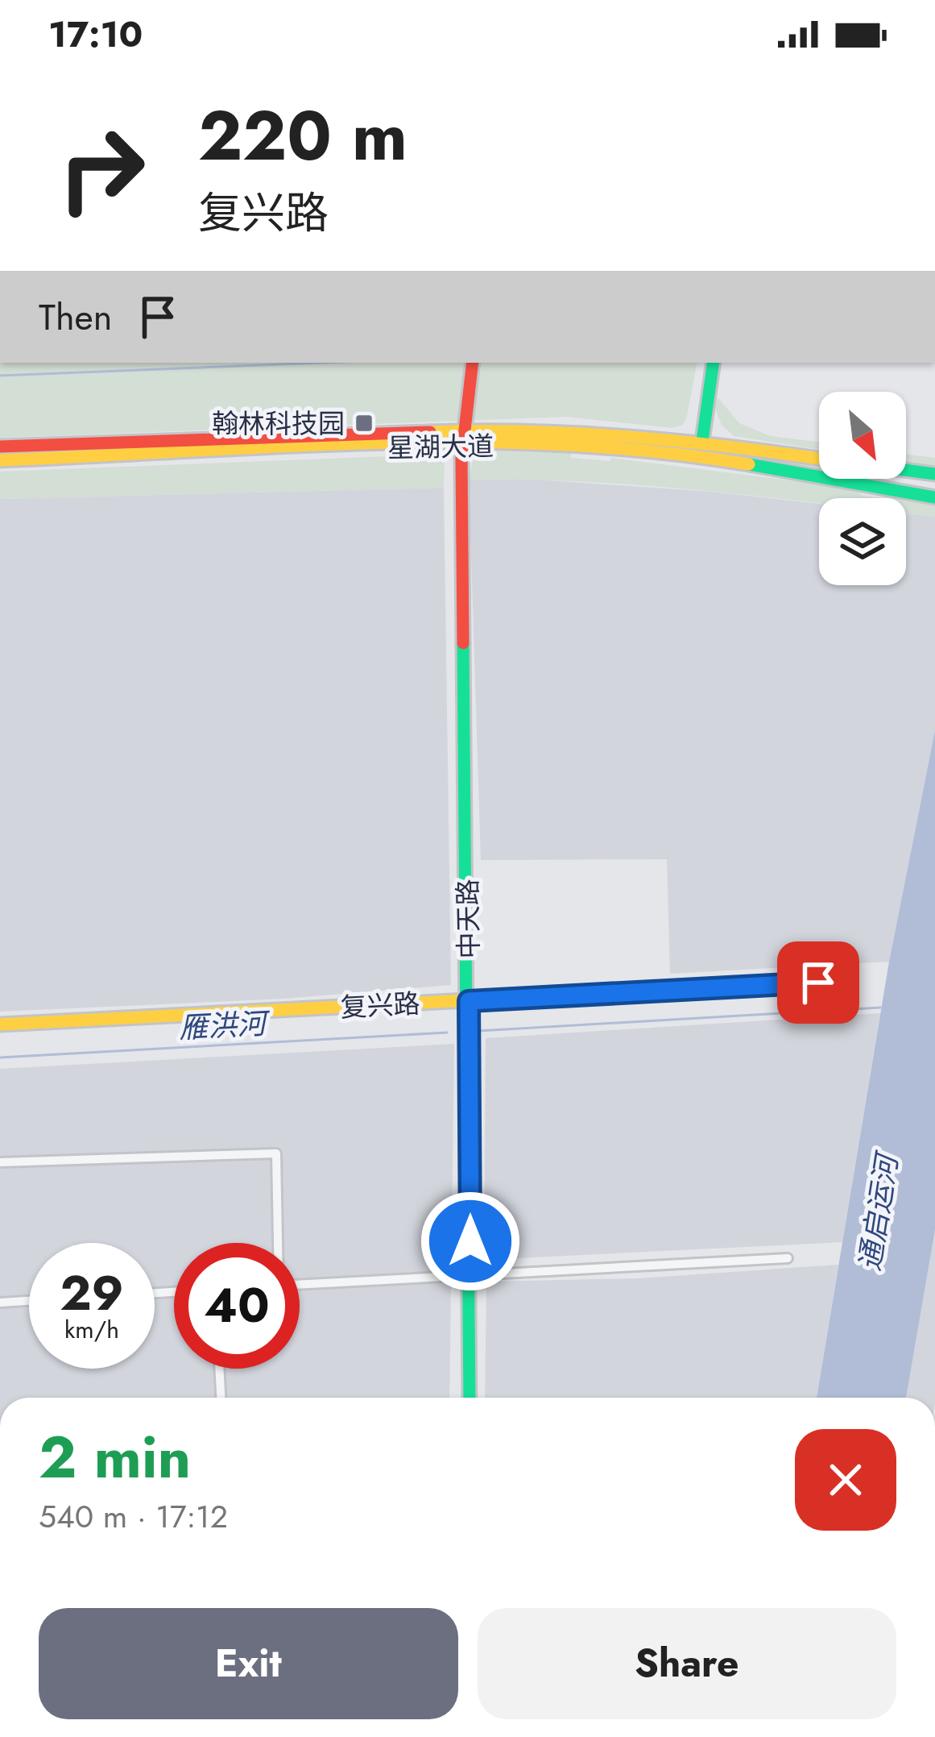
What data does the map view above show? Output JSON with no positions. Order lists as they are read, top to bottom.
{
  "streets": {
    "street": ["星湖大道", "中天路", "复兴路"]
  },
  "crossings": [
    ["星湖大道", "中天路"],
    ["中天路", "复兴路"]
  ],
  "water": ["雁洪河", "通启运河"],
  "places": {
    "transit": ["翰林科技园"]
  },
  "north": "bottom right",
  "page": {
    "status": "17:10",
    "turn": ["220 m", "复兴路"],
    "then": "Then",
    "speed": "29 km/h",
    "limit": "40",
    "heading": ["2 min", "540 m · 17:12"],
    "buttons": ["Exit", "Share"]
  }
}
